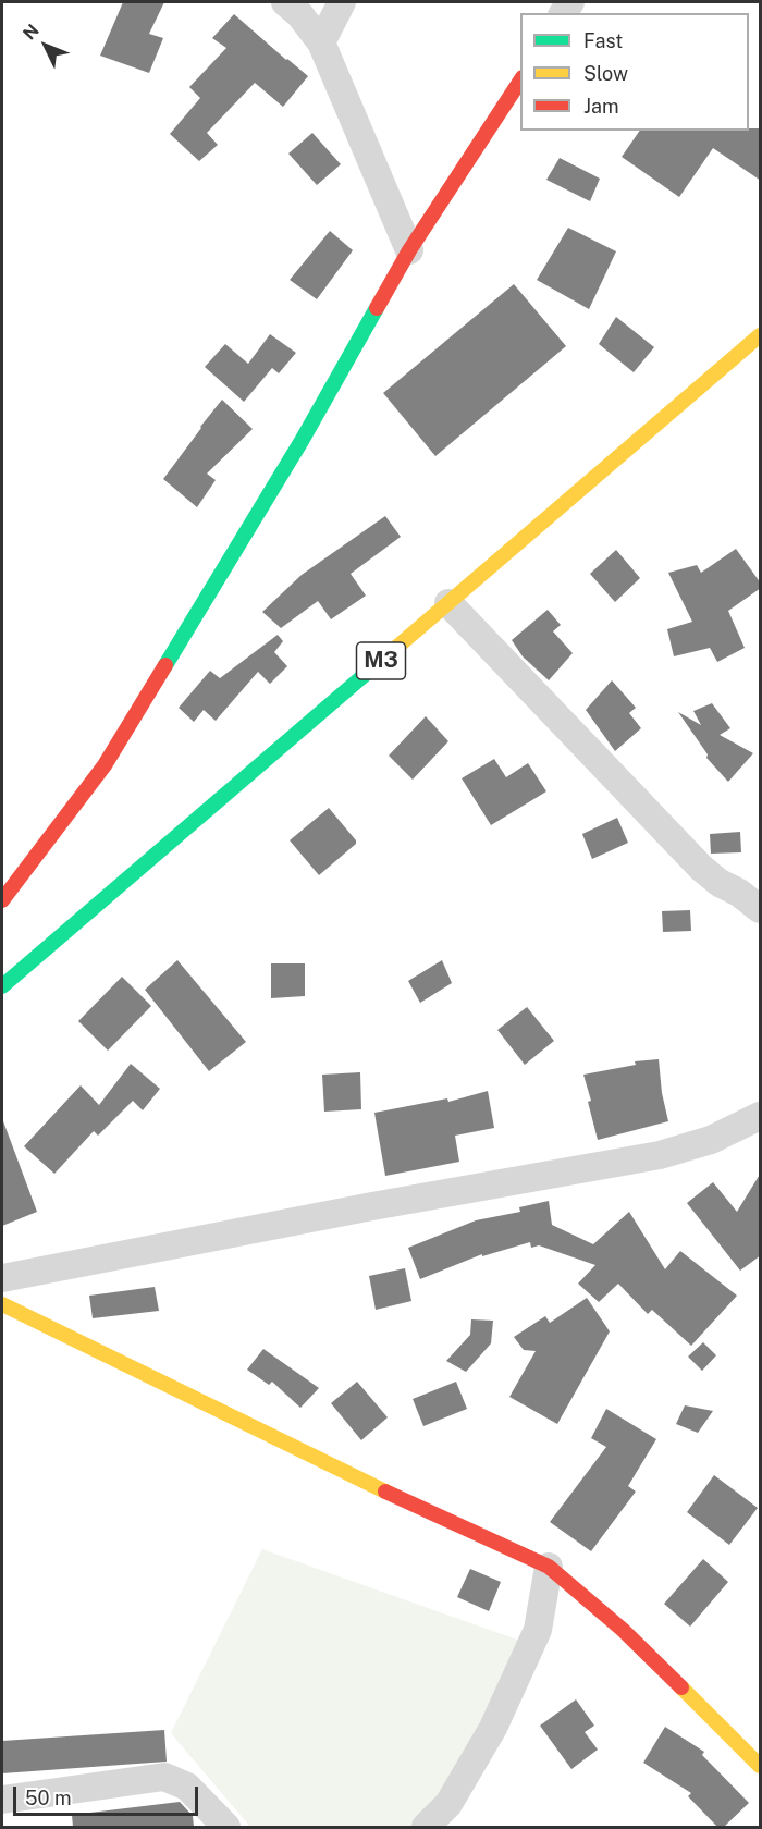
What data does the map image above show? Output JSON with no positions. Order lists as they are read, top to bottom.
{
  "streets": {
    "main road": ["M3"]
  },
  "legend": ["Fast", "Slow", "Jam"],
  "scale_bar": "50 m",
  "north": "top left"
}
